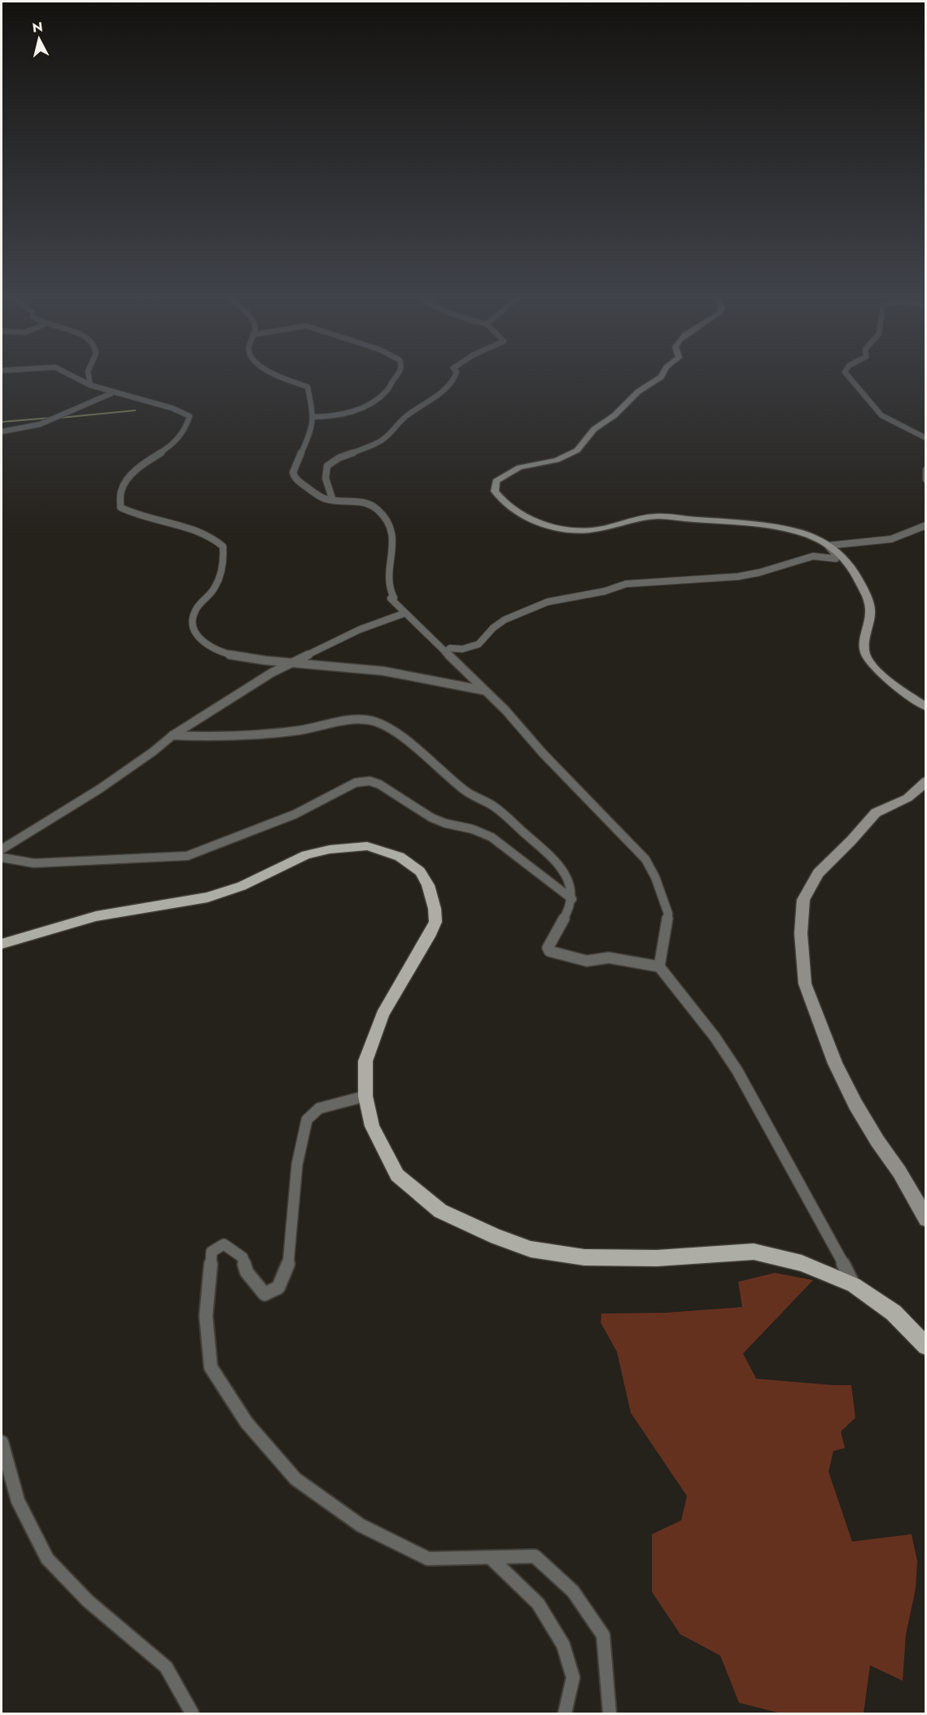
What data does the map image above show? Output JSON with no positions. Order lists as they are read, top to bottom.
{
  "north": "top"
}
